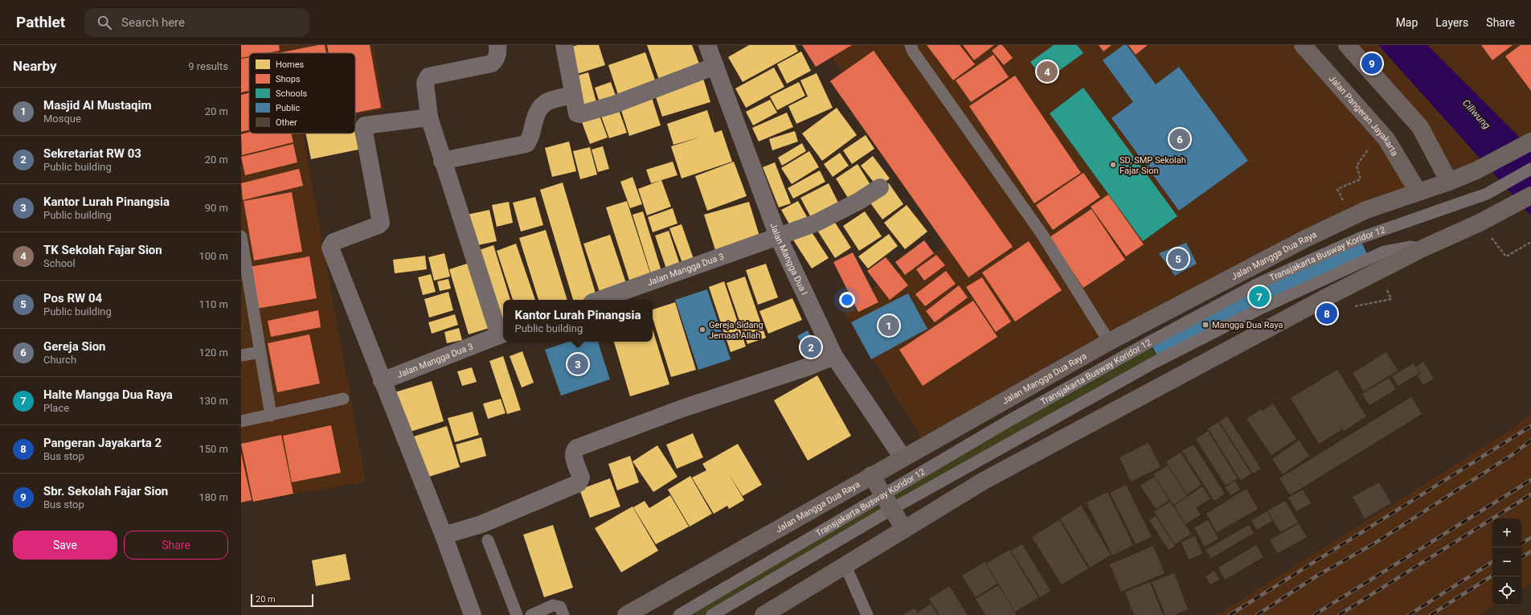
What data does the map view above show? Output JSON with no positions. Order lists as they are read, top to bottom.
{
  "streets": {
    "main road": ["Jalan Pangeran Jayakarta", "Jalan Mangga Dua Raya"],
    "street": ["Jalan Mangga Dua I", "Jalan Mangga Dua 3"],
    "lane": ["Transjakarta Busway Koridor 12"]
  },
  "crossings": [
    ["Jalan Pangeran Jayakarta", "Jalan Mangga Dua Raya"],
    ["Jalan Mangga Dua Raya", "Jalan Mangga Dua I"],
    ["Jalan Mangga Dua I", "Jalan Mangga Dua 3"]
  ],
  "water": ["Ciliwung"],
  "places": {
    "other": ["SD, SMP Sekolah Fajar Sion", "Gereja Sidang Jemaat Allah"],
    "transit": ["Mangga Dua Raya"]
  },
  "legend": [
    "Homes",
    "Shops",
    "Schools",
    "Public",
    "Other"
  ],
  "scale_bar": "20 m",
  "page": {
    "header": "Pathlet",
    "search": "Search here",
    "nav": ["Map", "Layers", "Share"],
    "heading": ["Nearby", "9 results"],
    "pins": [
      "9",
      "4",
      "6",
      "5",
      "7",
      "8",
      "1",
      "2",
      "3"
    ],
    "list": [
      {
        "mark": "1",
        "name": "Masjid Al Mustaqim",
        "note": "Mosque",
        "value": "20 m"
      },
      {
        "mark": "2",
        "name": "Sekretariat RW 03",
        "note": "Public building",
        "value": "20 m"
      },
      {
        "mark": "3",
        "name": "Kantor Lurah Pinangsia",
        "note": "Public building",
        "value": "90 m"
      },
      {
        "mark": "4",
        "name": "TK Sekolah Fajar Sion",
        "note": "School",
        "value": "100 m"
      },
      {
        "mark": "5",
        "name": "Pos RW 04",
        "note": "Public building",
        "value": "110 m"
      },
      {
        "mark": "6",
        "name": "Gereja Sion",
        "note": "Church",
        "value": "120 m"
      },
      {
        "mark": "7",
        "name": "Halte Mangga Dua Raya",
        "note": "Place",
        "value": "130 m"
      },
      {
        "mark": "8",
        "name": "Pangeran Jayakarta 2",
        "note": "Bus stop",
        "value": "150 m"
      },
      {
        "mark": "9",
        "name": "Sbr. Sekolah Fajar Sion",
        "note": "Bus stop",
        "value": "180 m"
      }
    ],
    "popup": ["Kantor Lurah Pinangsia", "Public building"],
    "map_buttons": ["+", "−"],
    "buttons": ["Save", "Share"],
    "scale": "20 m"
  }
}
